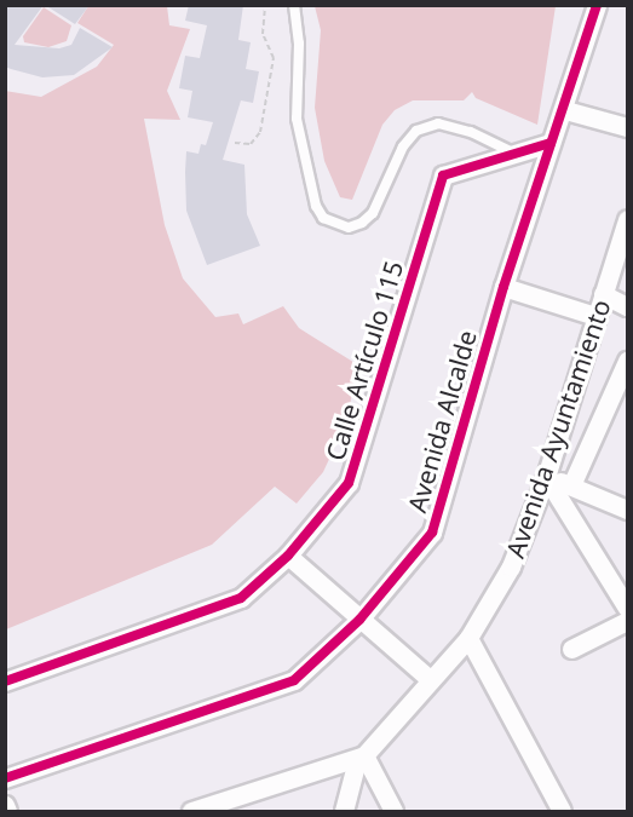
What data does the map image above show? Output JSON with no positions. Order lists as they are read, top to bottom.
{
  "streets": {
    "street": ["Calle Artículo 115", "Avenida Alcalde", "Avenida Ayuntamiento"]
  },
  "crossings": [
    ["Calle Artículo 115", "Avenida Alcalde"]
  ]
}
